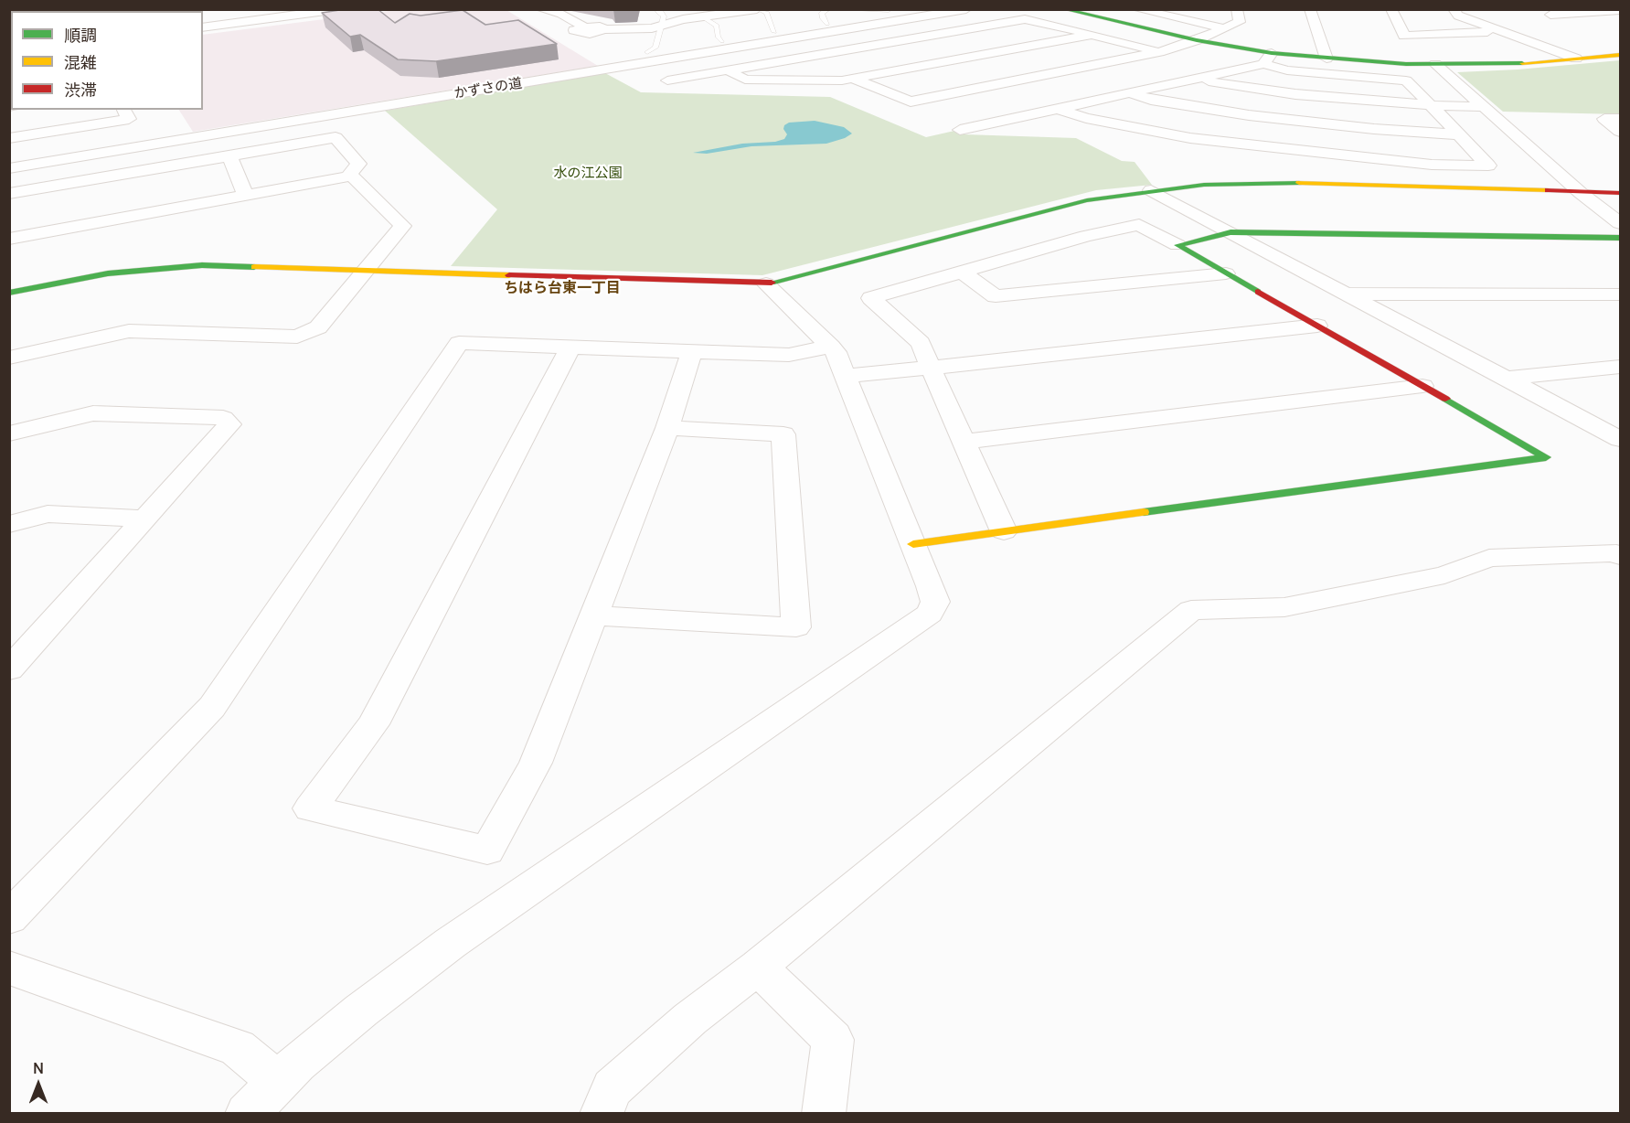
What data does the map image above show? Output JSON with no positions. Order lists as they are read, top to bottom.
{
  "streets": {
    "street": ["かずさの道"]
  },
  "districts": ["ちはら台東一丁目"],
  "parks": ["水の江公園"],
  "legend": ["順調", "混雑", "渋滞"],
  "north": "top"
}
